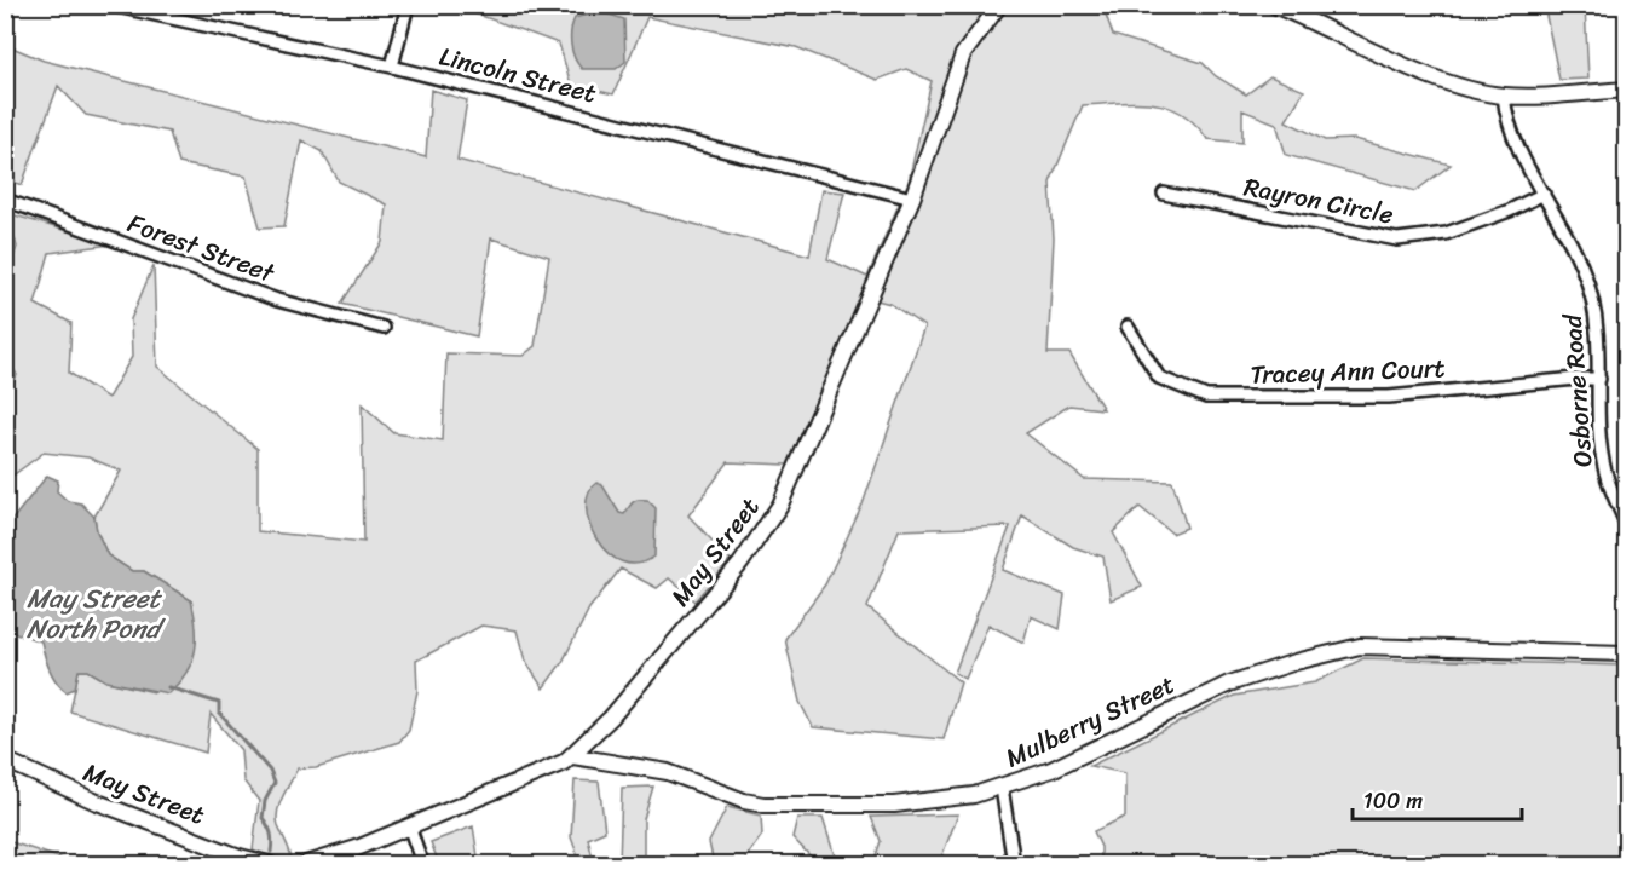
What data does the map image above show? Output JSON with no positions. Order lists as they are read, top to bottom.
{
  "streets": {
    "street": [
      "Lincoln Street",
      "Rayron Circle",
      "Forest Street",
      "Tracey Ann Court",
      "Osborne Road",
      "May Street",
      "Mulberry Street"
    ]
  },
  "crossings": [
    ["Lincoln Street", "May Street"],
    ["Rayron Circle", "Osborne Road"],
    ["Tracey Ann Court", "Osborne Road"],
    ["May Street", "Mulberry Street"]
  ],
  "water": ["May Street North Pond"],
  "scale_bar": "100 m"
}
